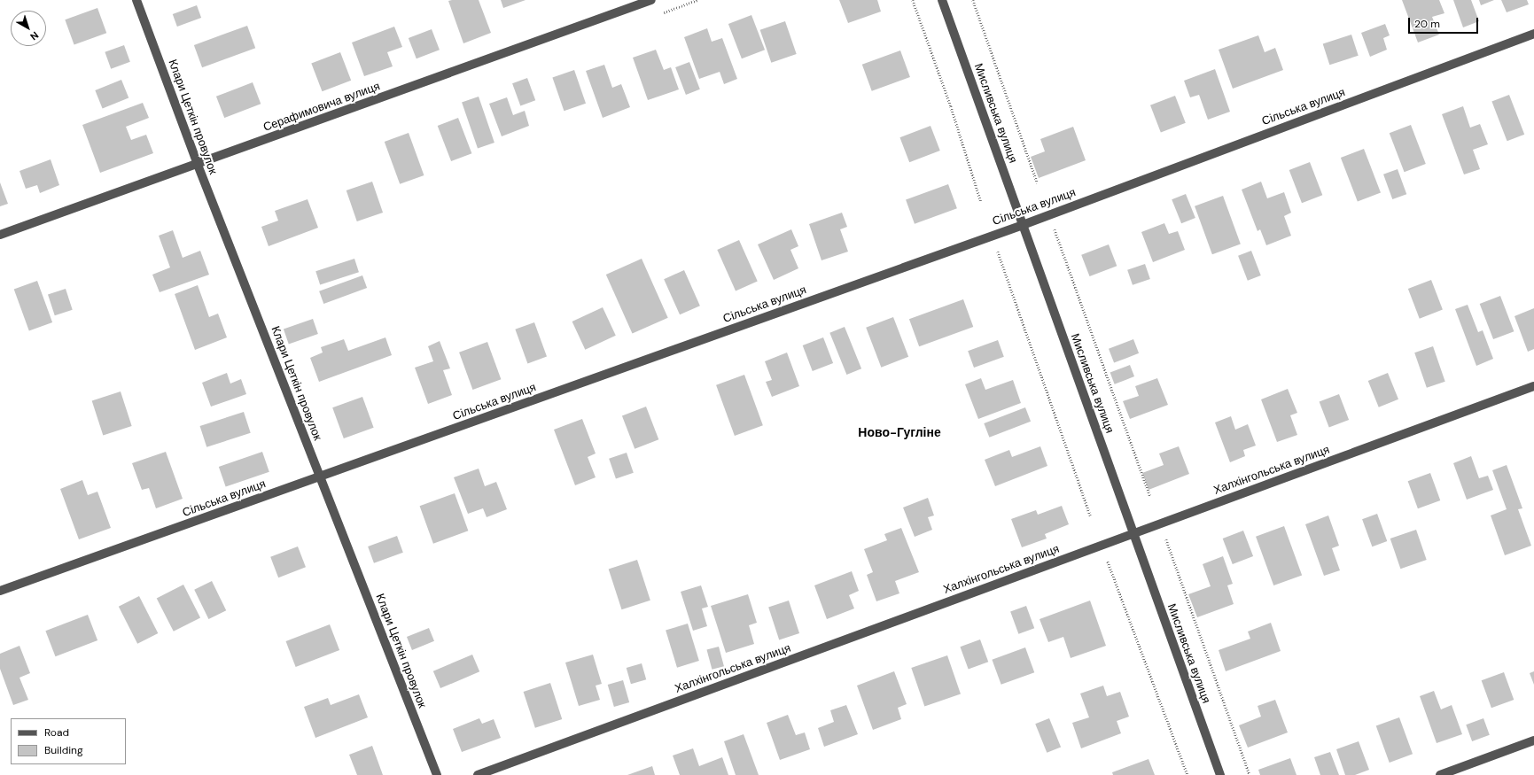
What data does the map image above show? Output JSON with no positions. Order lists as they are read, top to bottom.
{
  "streets": {
    "street": [
      "Серафимовича вулиця",
      "Сільська вулиця",
      "Мисливська вулиця",
      "Клари Цеткін провулок",
      "Халхінгольська вулиця"
    ]
  },
  "crossings": [
    ["Серафимовича вулиця", "Клари Цеткін провулок"],
    ["Сільська вулиця", "Мисливська вулиця"],
    ["Сільська вулиця", "Клари Цеткін провулок"],
    ["Мисливська вулиця", "Халхінгольська вулиця"]
  ],
  "districts": ["Ново-Гугліне"],
  "legend": ["Road", "Building"],
  "scale_bar": "20 m",
  "north": "bottom right"
}
